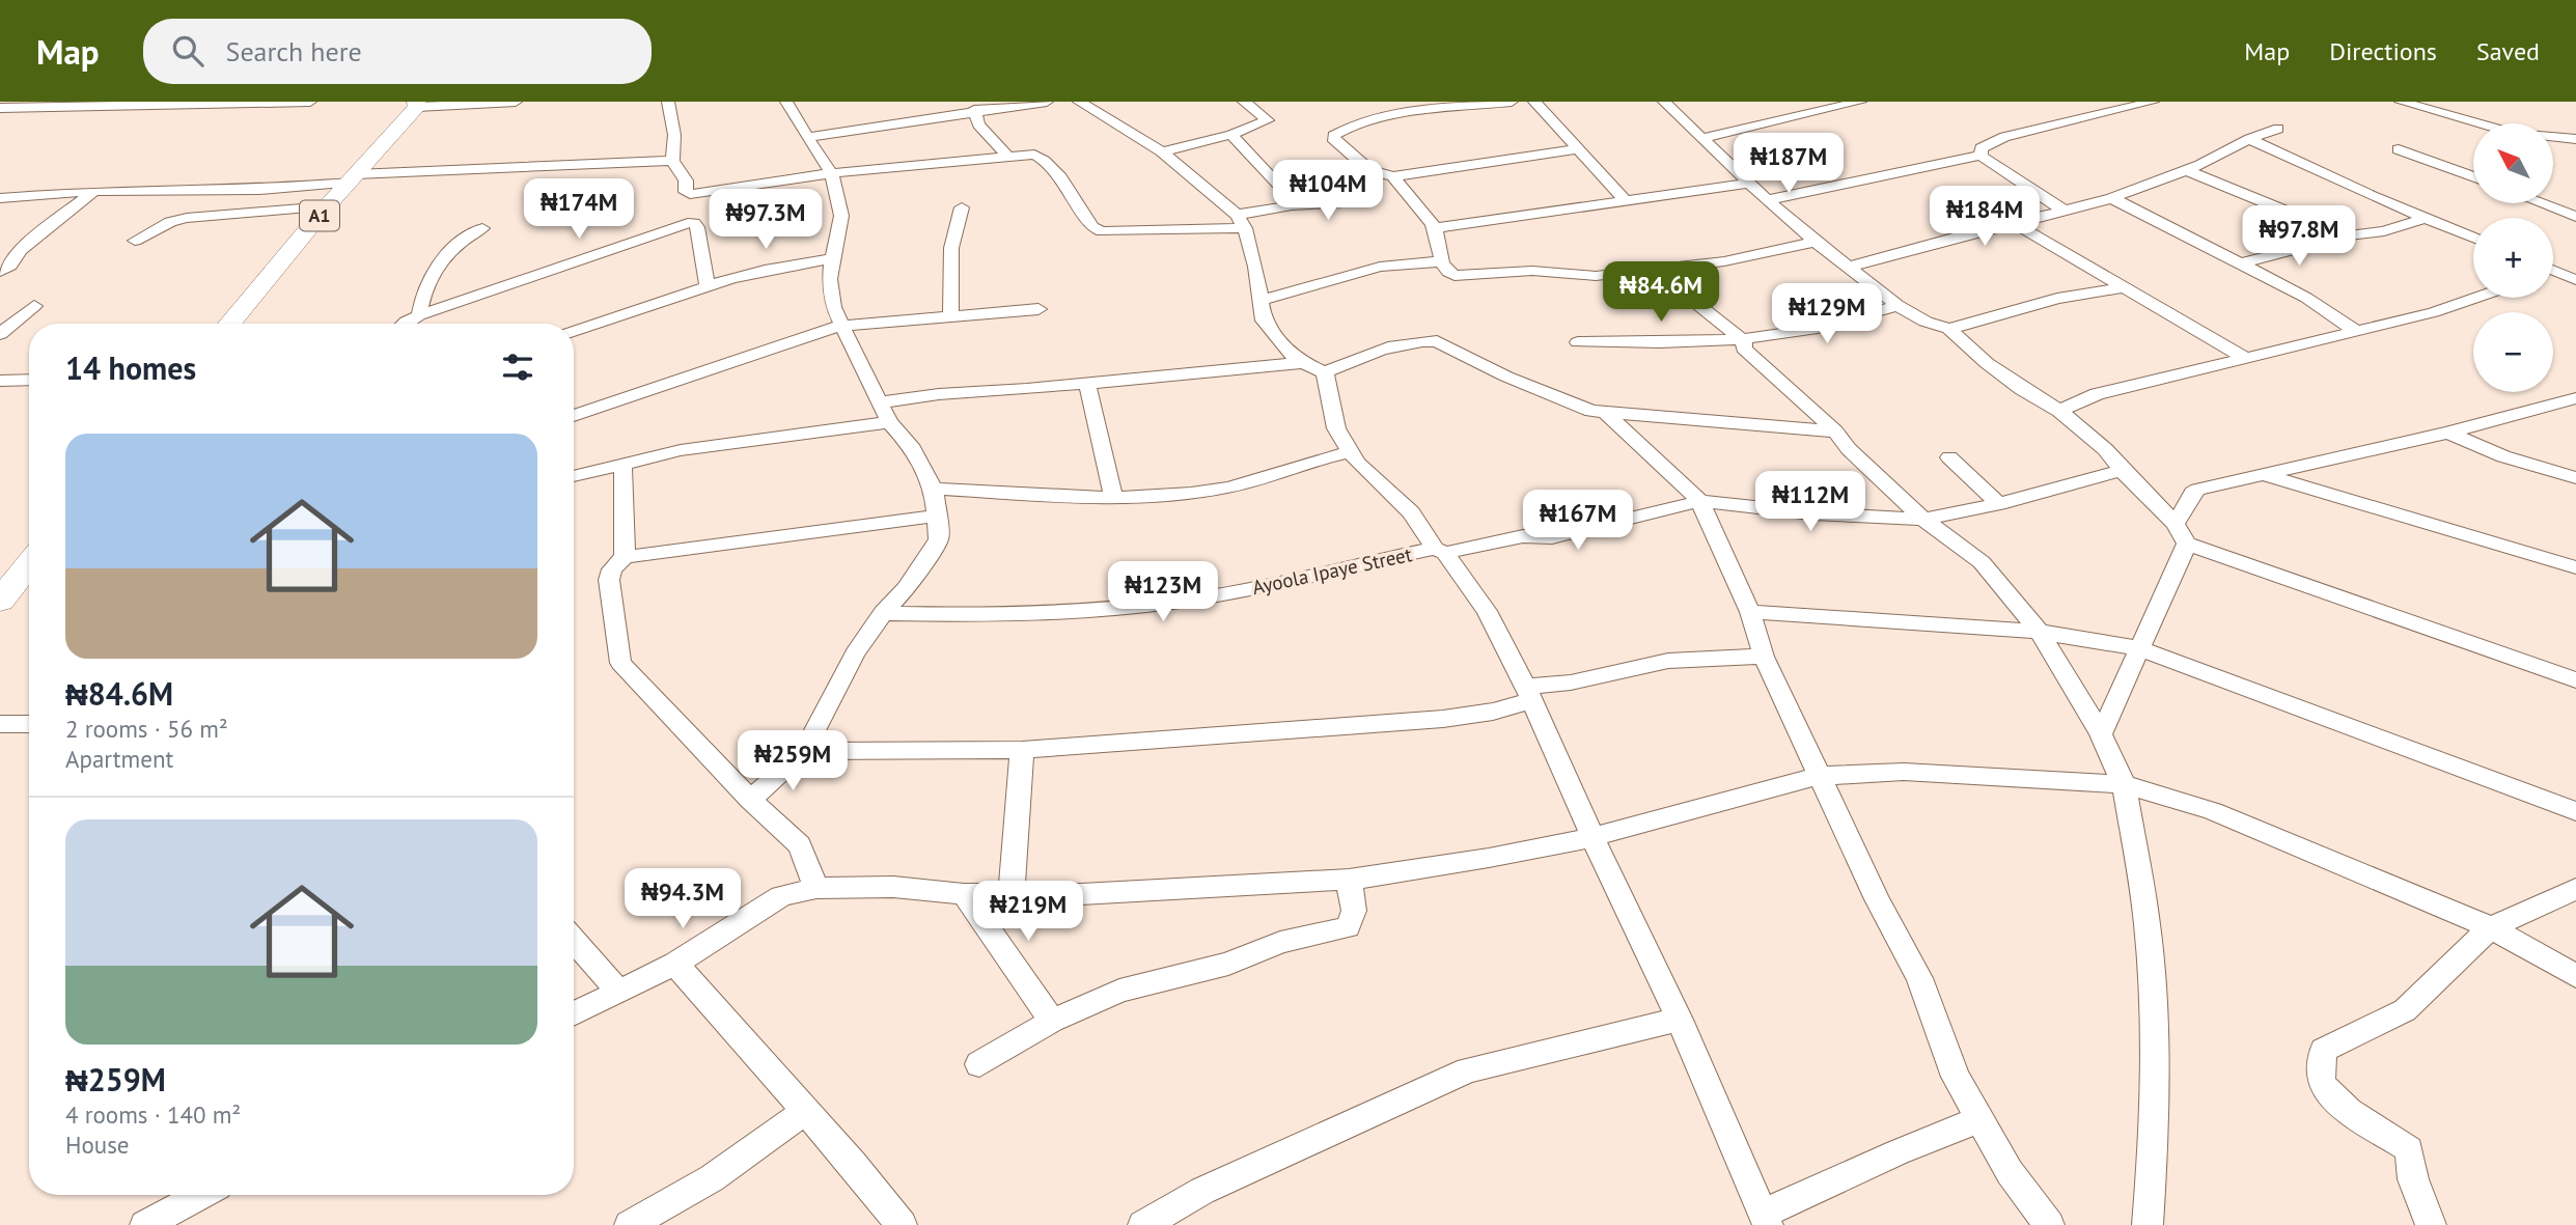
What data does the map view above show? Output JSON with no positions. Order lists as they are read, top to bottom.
{
  "streets": {
    "highway": ["A1"],
    "street": ["Ayoola Ipaye Street"]
  },
  "north": "top left",
  "page": {
    "header": "Map",
    "search": "Search here",
    "nav": ["Map", "Directions", "Saved"],
    "map_buttons": ["+", "−"],
    "price": [
      "₦187M",
      "₦104M",
      "₦174M",
      "₦184M",
      "₦97.3M",
      "₦97.8M",
      "₦84.6M",
      "₦129M",
      "₦112M",
      "₦167M",
      "₦123M",
      "₦259M",
      "₦94.3M",
      "₦219M"
    ],
    "heading": "14 homes",
    "list": [
      {
        "name": "₦84.6M",
        "note": "2 rooms · 56 m² · Apartment"
      },
      {
        "name": "₦259M",
        "note": "4 rooms · 140 m² · House"
      }
    ]
  }
}
